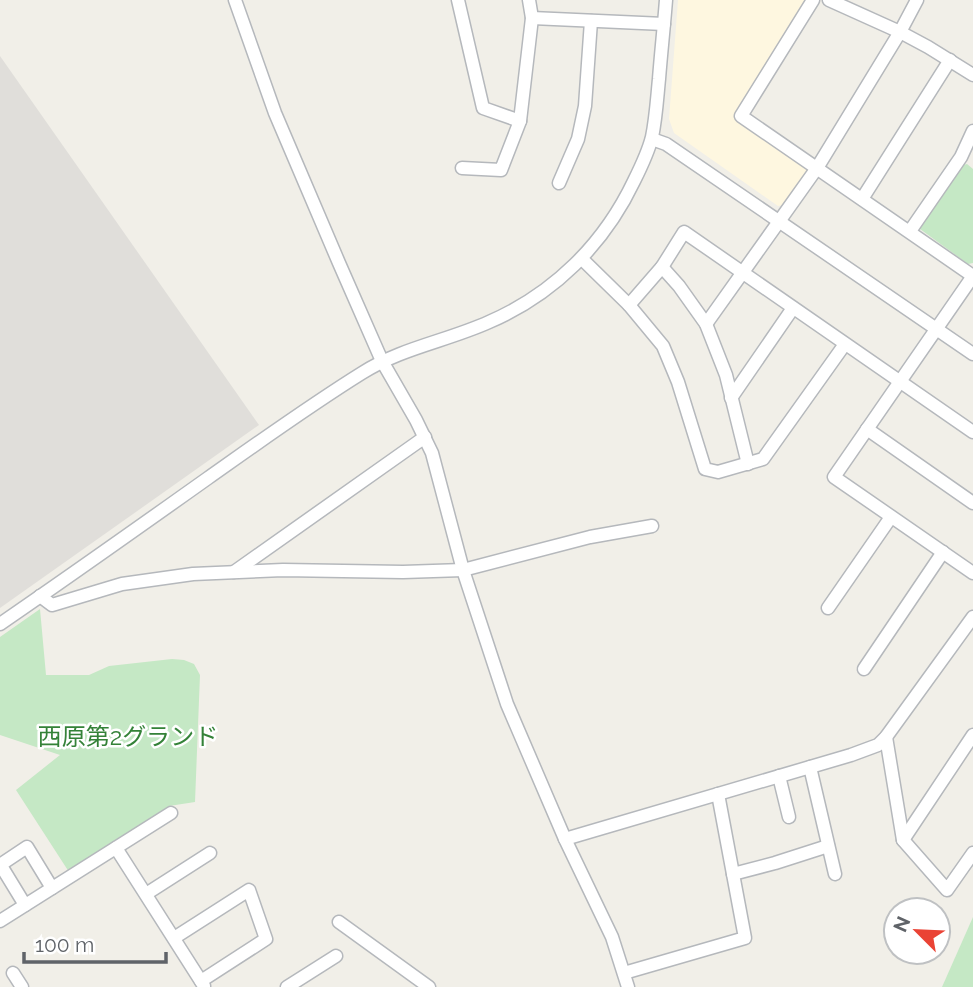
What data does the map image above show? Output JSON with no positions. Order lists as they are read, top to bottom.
{
  "parks": ["西原第2グランド"],
  "scale_bar": "100 m",
  "north": "top left"
}
